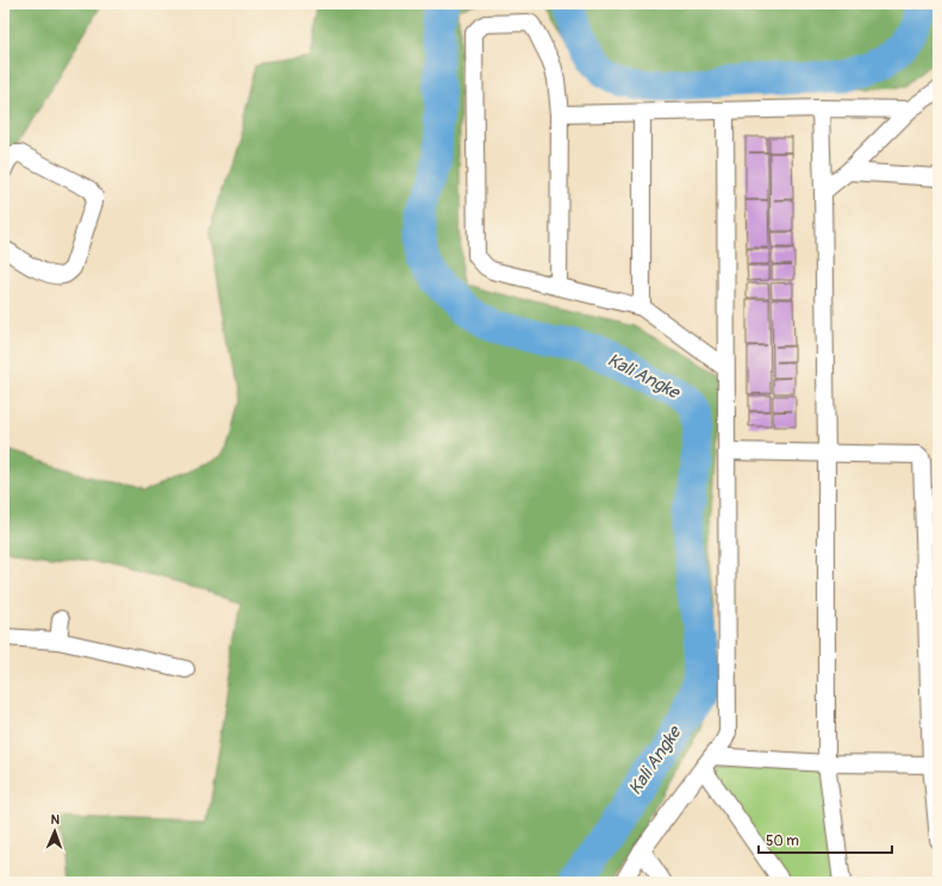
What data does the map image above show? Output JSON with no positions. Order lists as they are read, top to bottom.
{
  "water": ["Kali Angke"],
  "scale_bar": "50 m",
  "north": "top"
}
